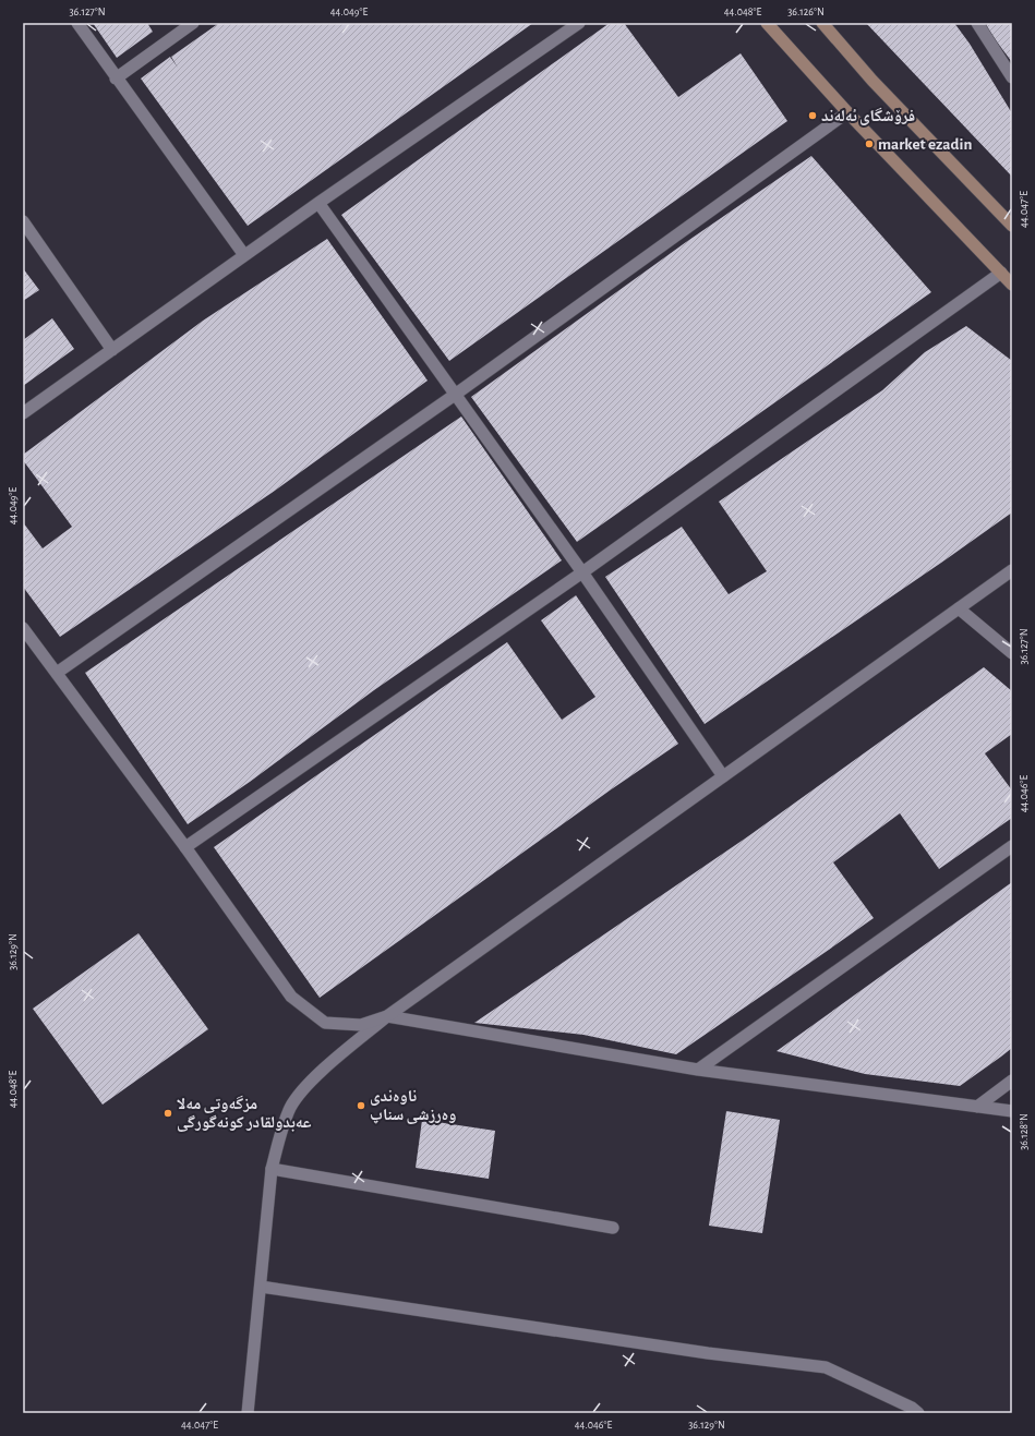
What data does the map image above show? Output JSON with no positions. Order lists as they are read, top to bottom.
{
  "places": [
    "فرۆشگای ئەلەند",
    "market ezadin",
    "ناوەندی وەرزشی سناپ",
    "مزگەوتی مەلا عەبدولقادر کونەگورگی"
  ],
  "coordinates": [
    "36.127°N",
    "44.049°E",
    "44.048°E",
    "36.126°N",
    "44.047°E",
    "44.046°E",
    "36.129°N",
    "36.128°N"
  ]
}
